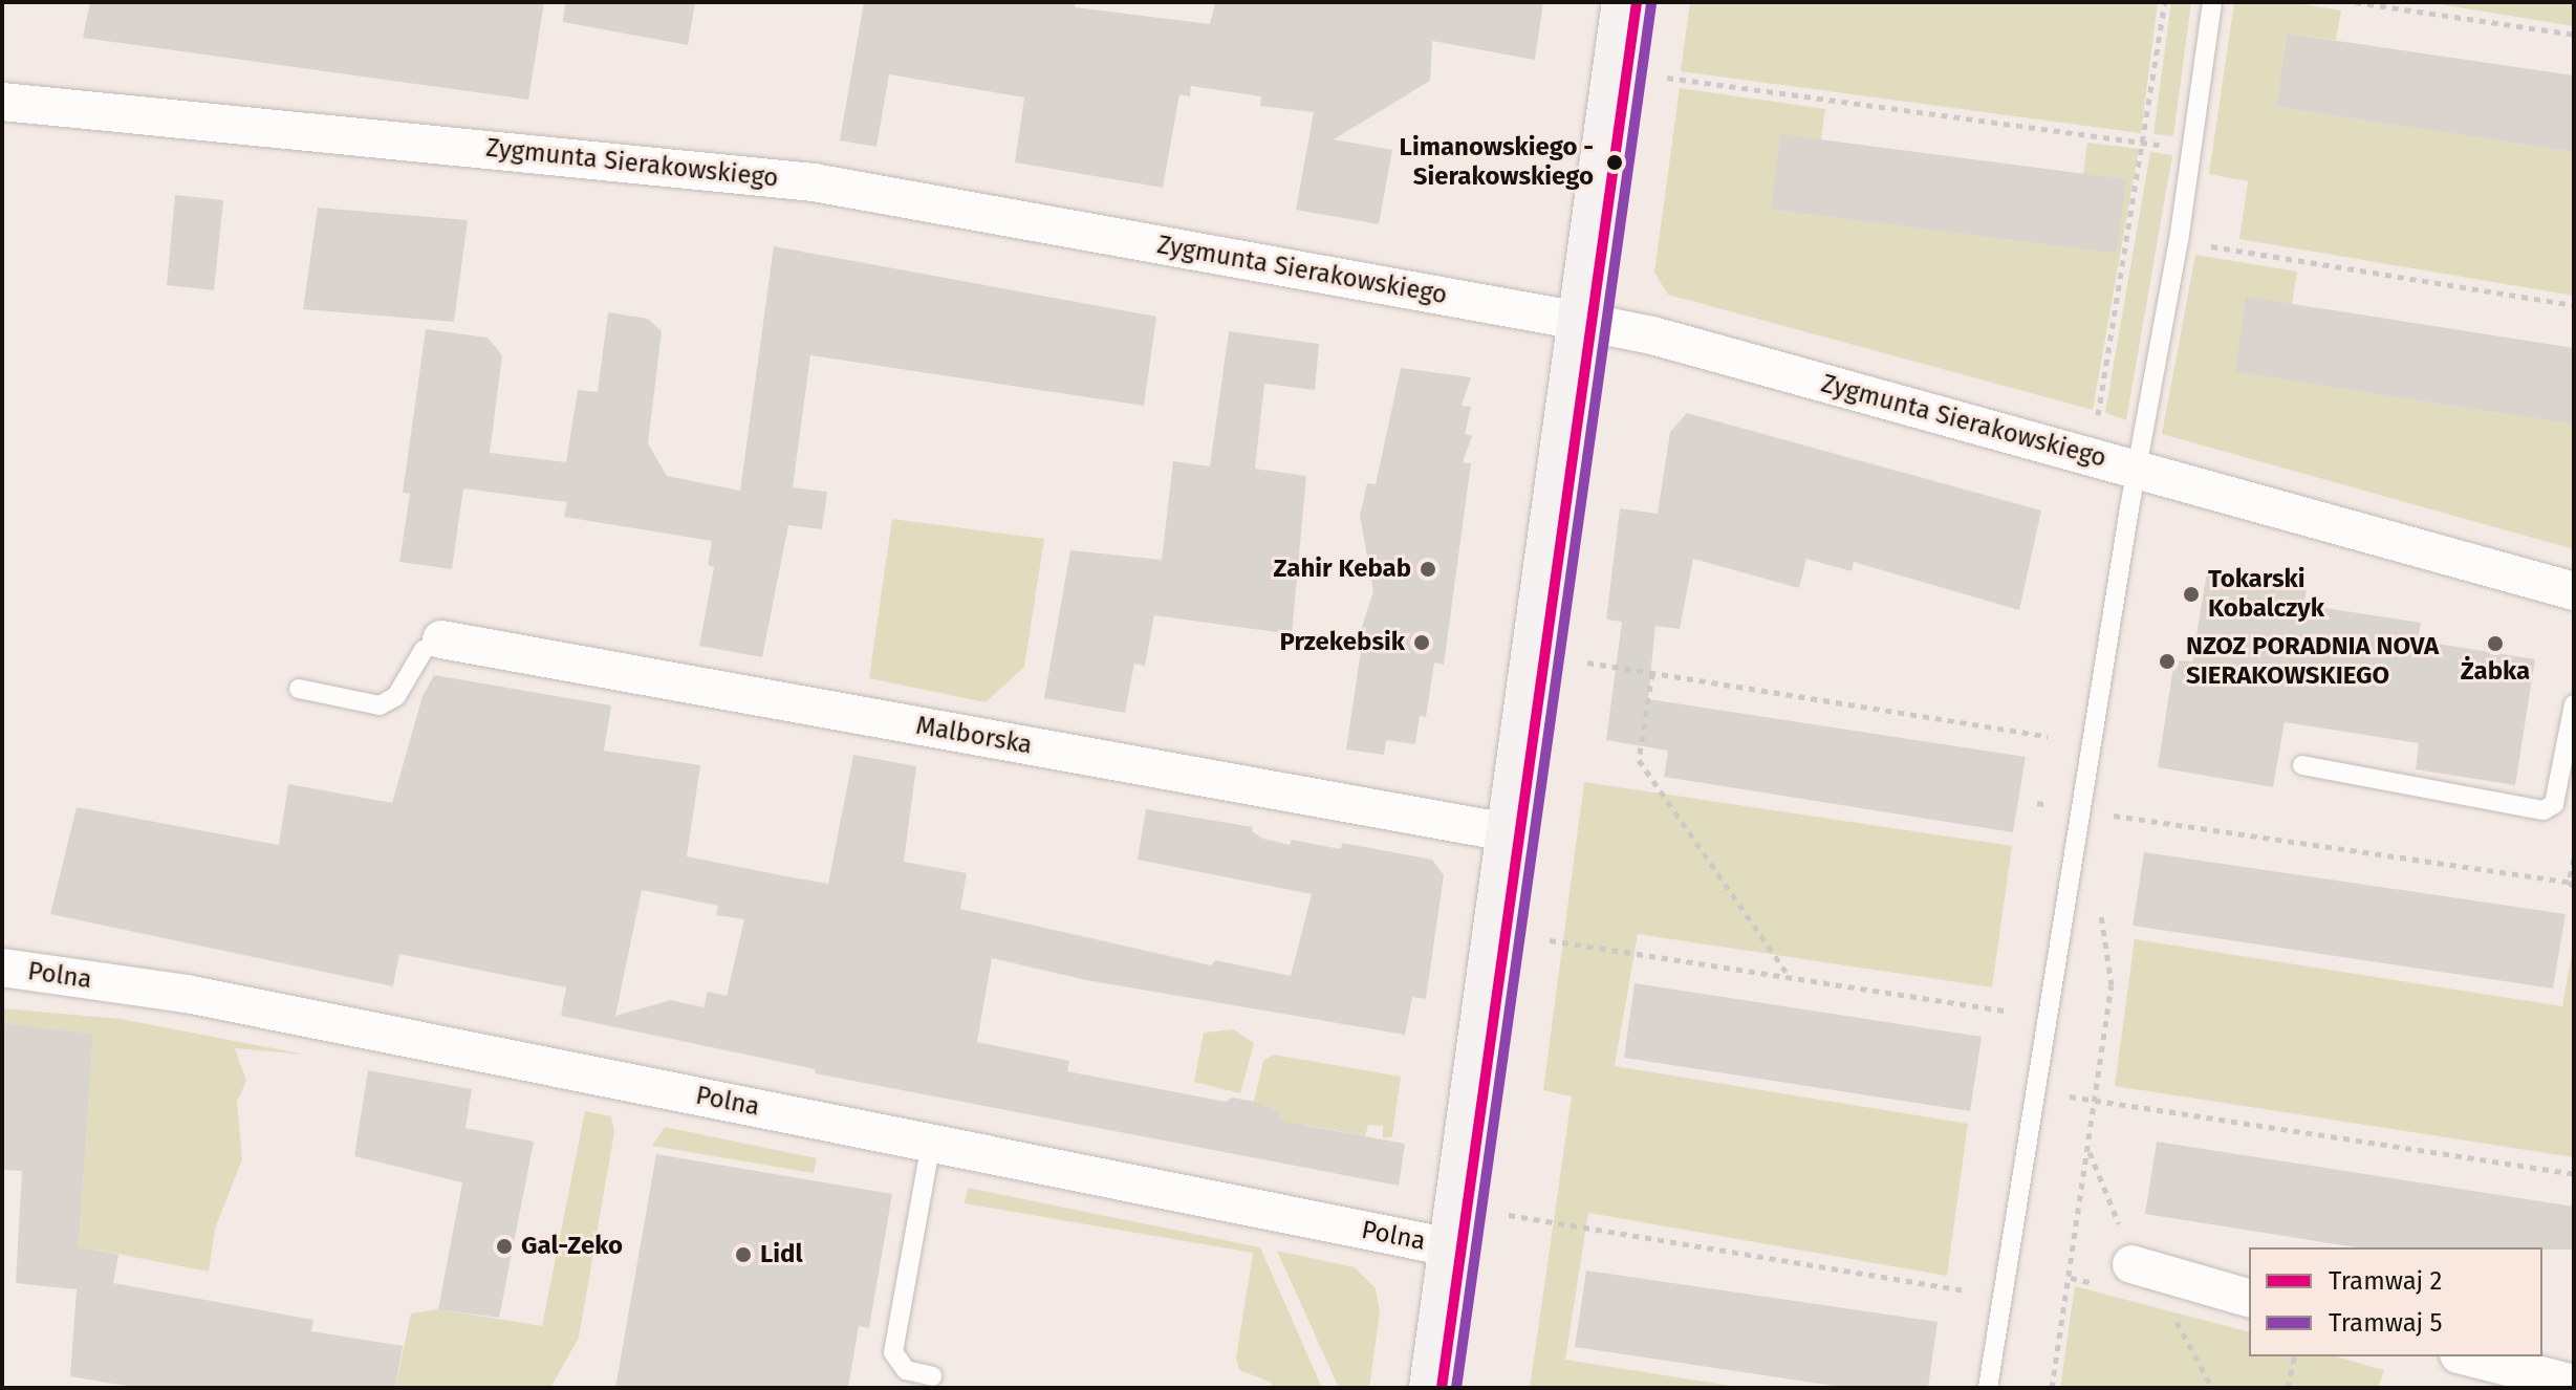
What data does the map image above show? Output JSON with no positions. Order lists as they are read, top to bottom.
{
  "streets": {
    "street": ["Zygmunta Sierakowskiego", "Malborska", "Polna"]
  },
  "places": [
    "Limanowskiego - Sierakowskiego",
    "Zahir Kebab",
    "Tokarski Kobalczyk",
    "Przekebsik",
    "Żabka",
    "NZOZ PORADNIA NOVA SIERAKOWSKIEGO",
    "Gal-Zeko",
    "Lidl"
  ],
  "lines": ["tram line 2", "tram line 5"],
  "legend": ["Tramwaj 2", "Tramwaj 5"]
}
